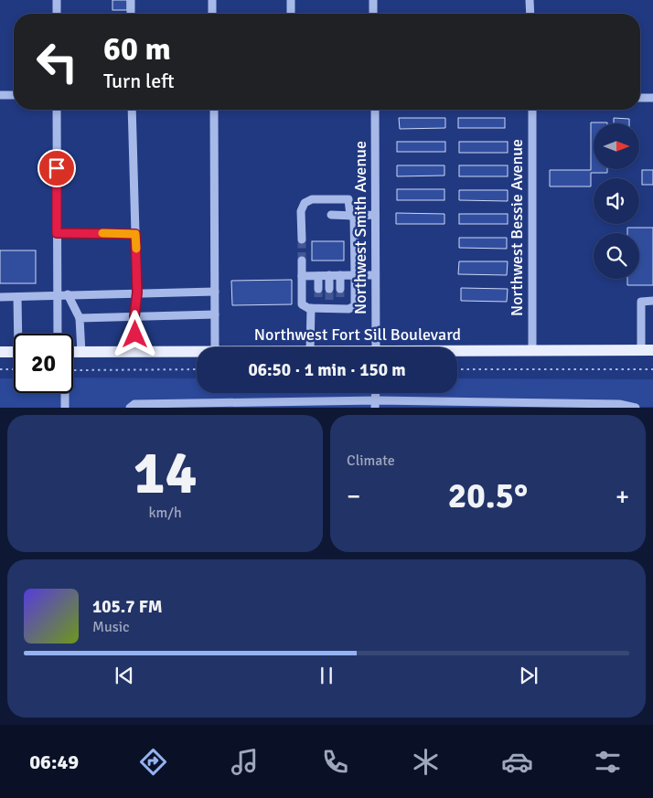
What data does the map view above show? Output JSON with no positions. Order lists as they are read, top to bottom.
{
  "streets": {
    "main road": ["Northwest Fort Sill Boulevard"],
    "street": ["Northwest Smith Avenue", "Northwest Bessie Avenue"]
  },
  "crossings": [
    ["Northwest Bessie Avenue", "Northwest Fort Sill Boulevard"]
  ],
  "north": "right",
  "page": {
    "turn": ["60 m", "Turn left"],
    "limit": "20",
    "trip": "06:50 · 1 min · 150 m",
    "tile": [
      ["14", "km/h"],
      "Climate"
    ],
    "heat": ["−", "20.5°", "+"],
    "song": ["105.7 FM", "Music"],
    "tabs": "06:49"
  }
}
